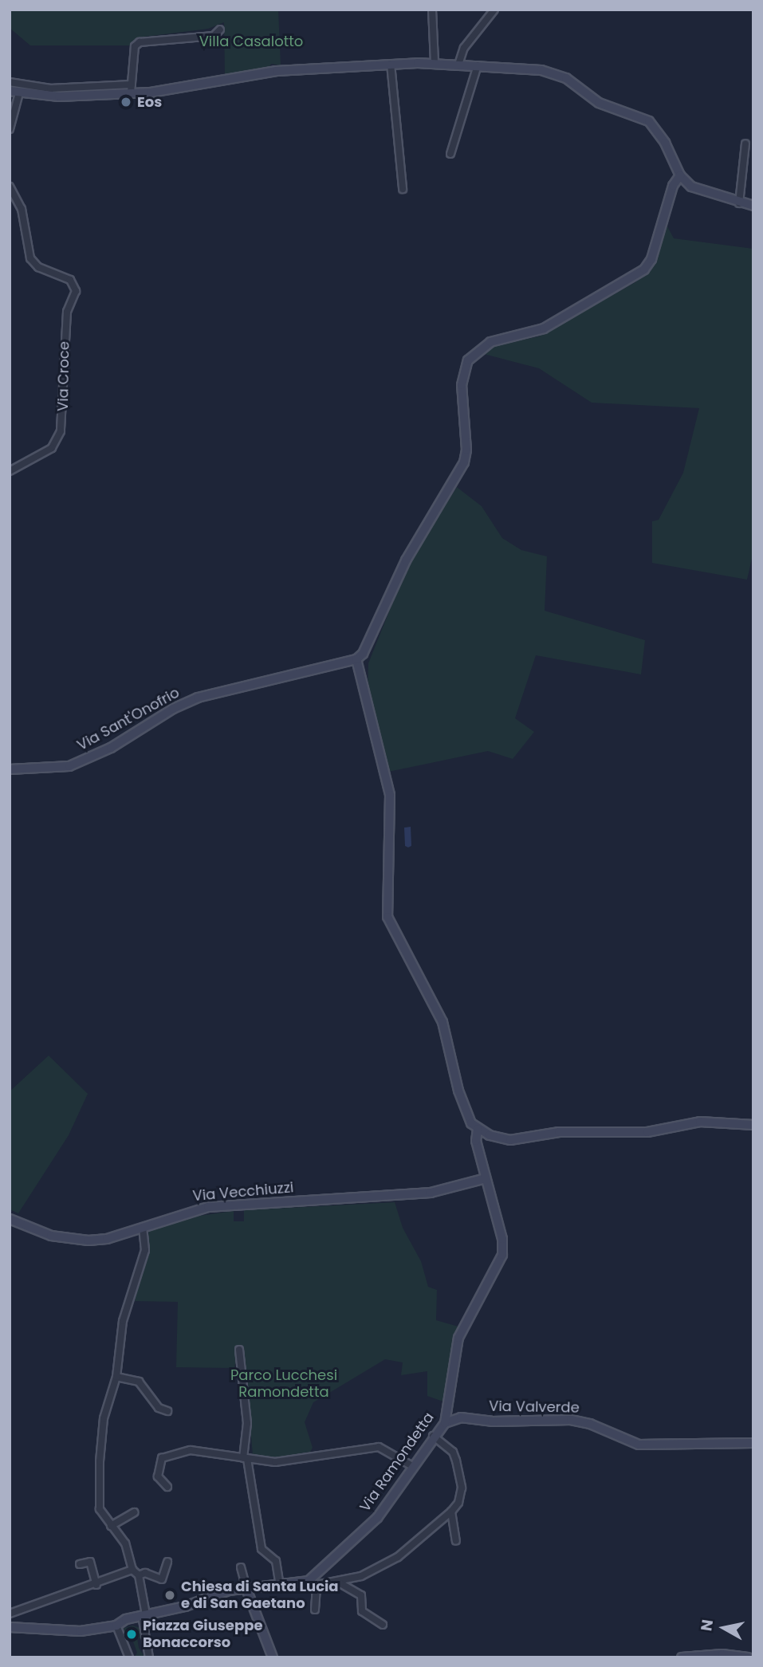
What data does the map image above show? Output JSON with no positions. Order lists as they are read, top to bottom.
{
  "streets": {
    "street": [
      "Via Croce",
      "Via Sant'Onofrio",
      "Via Vecchiuzzi",
      "Via Valverde",
      "Via Ramondetta"
    ]
  },
  "crossings": [
    ["Via Sant'Onofrio", "Via Ramondetta"],
    ["Via Vecchiuzzi", "Via Ramondetta"],
    ["Via Valverde", "Via Ramondetta"]
  ],
  "parks": ["Villa Casalotto", "Parco Lucchesi Ramondetta"],
  "places": ["Eos", "Chiesa di Santa Lucia e di San Gaetano", "Piazza Giuseppe Bonaccorso"],
  "north": "left"
}
